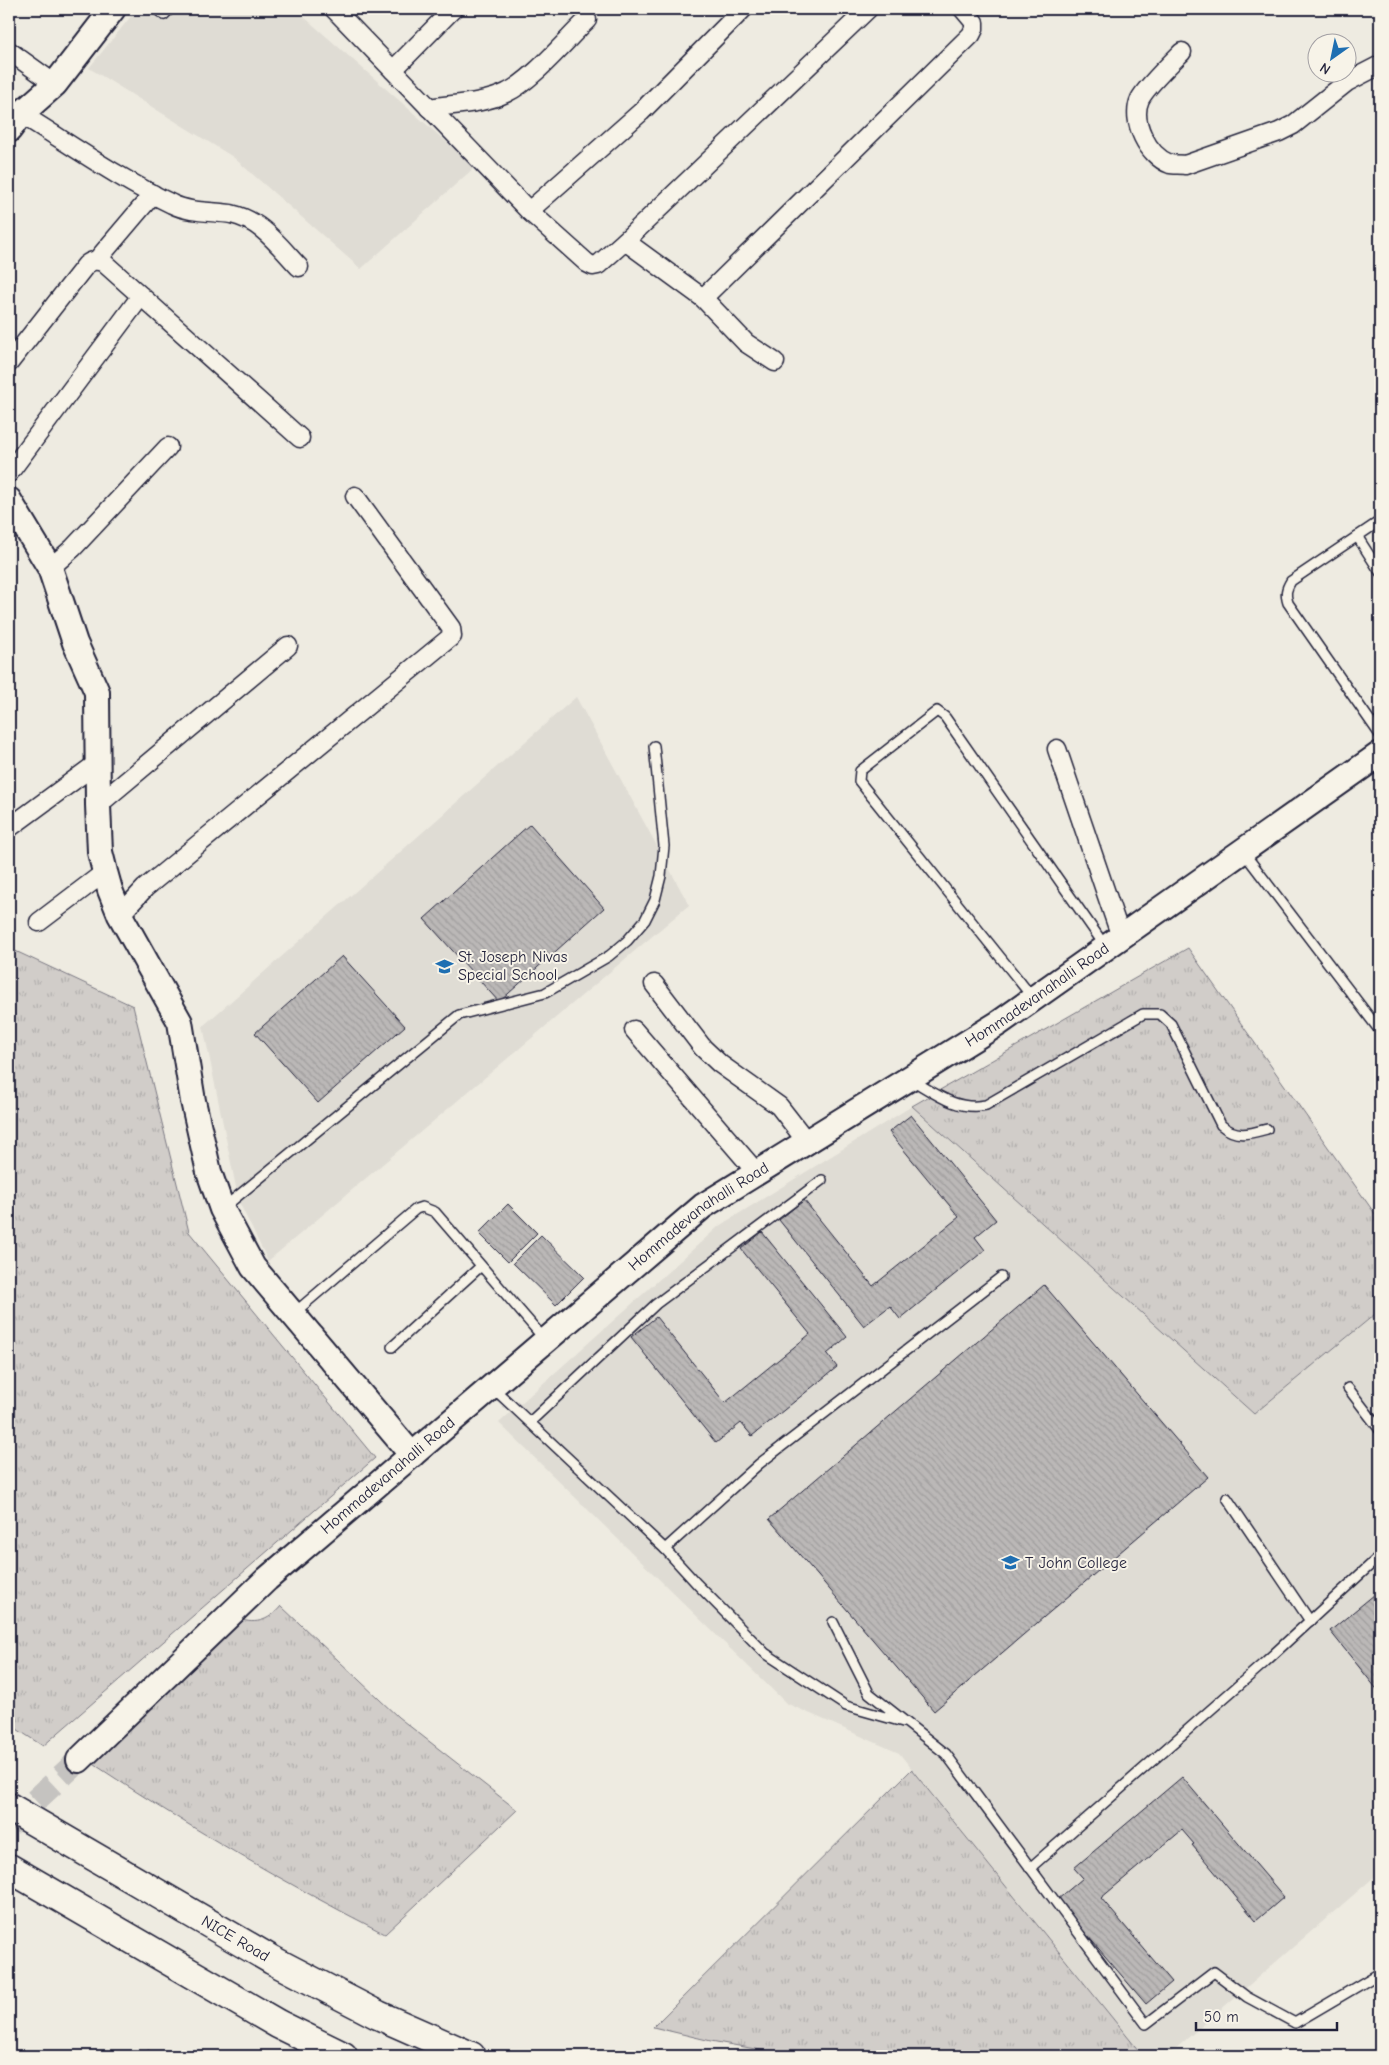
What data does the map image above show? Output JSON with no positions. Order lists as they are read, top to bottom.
{
  "streets": {
    "highway": ["NICE Road"],
    "street": ["Hommadevanahalli Road"]
  },
  "places": {
    "school or university": ["St. Joseph Nivas Special School", "T John College"]
  },
  "scale_bar": "50 m",
  "north": "bottom left"
}
